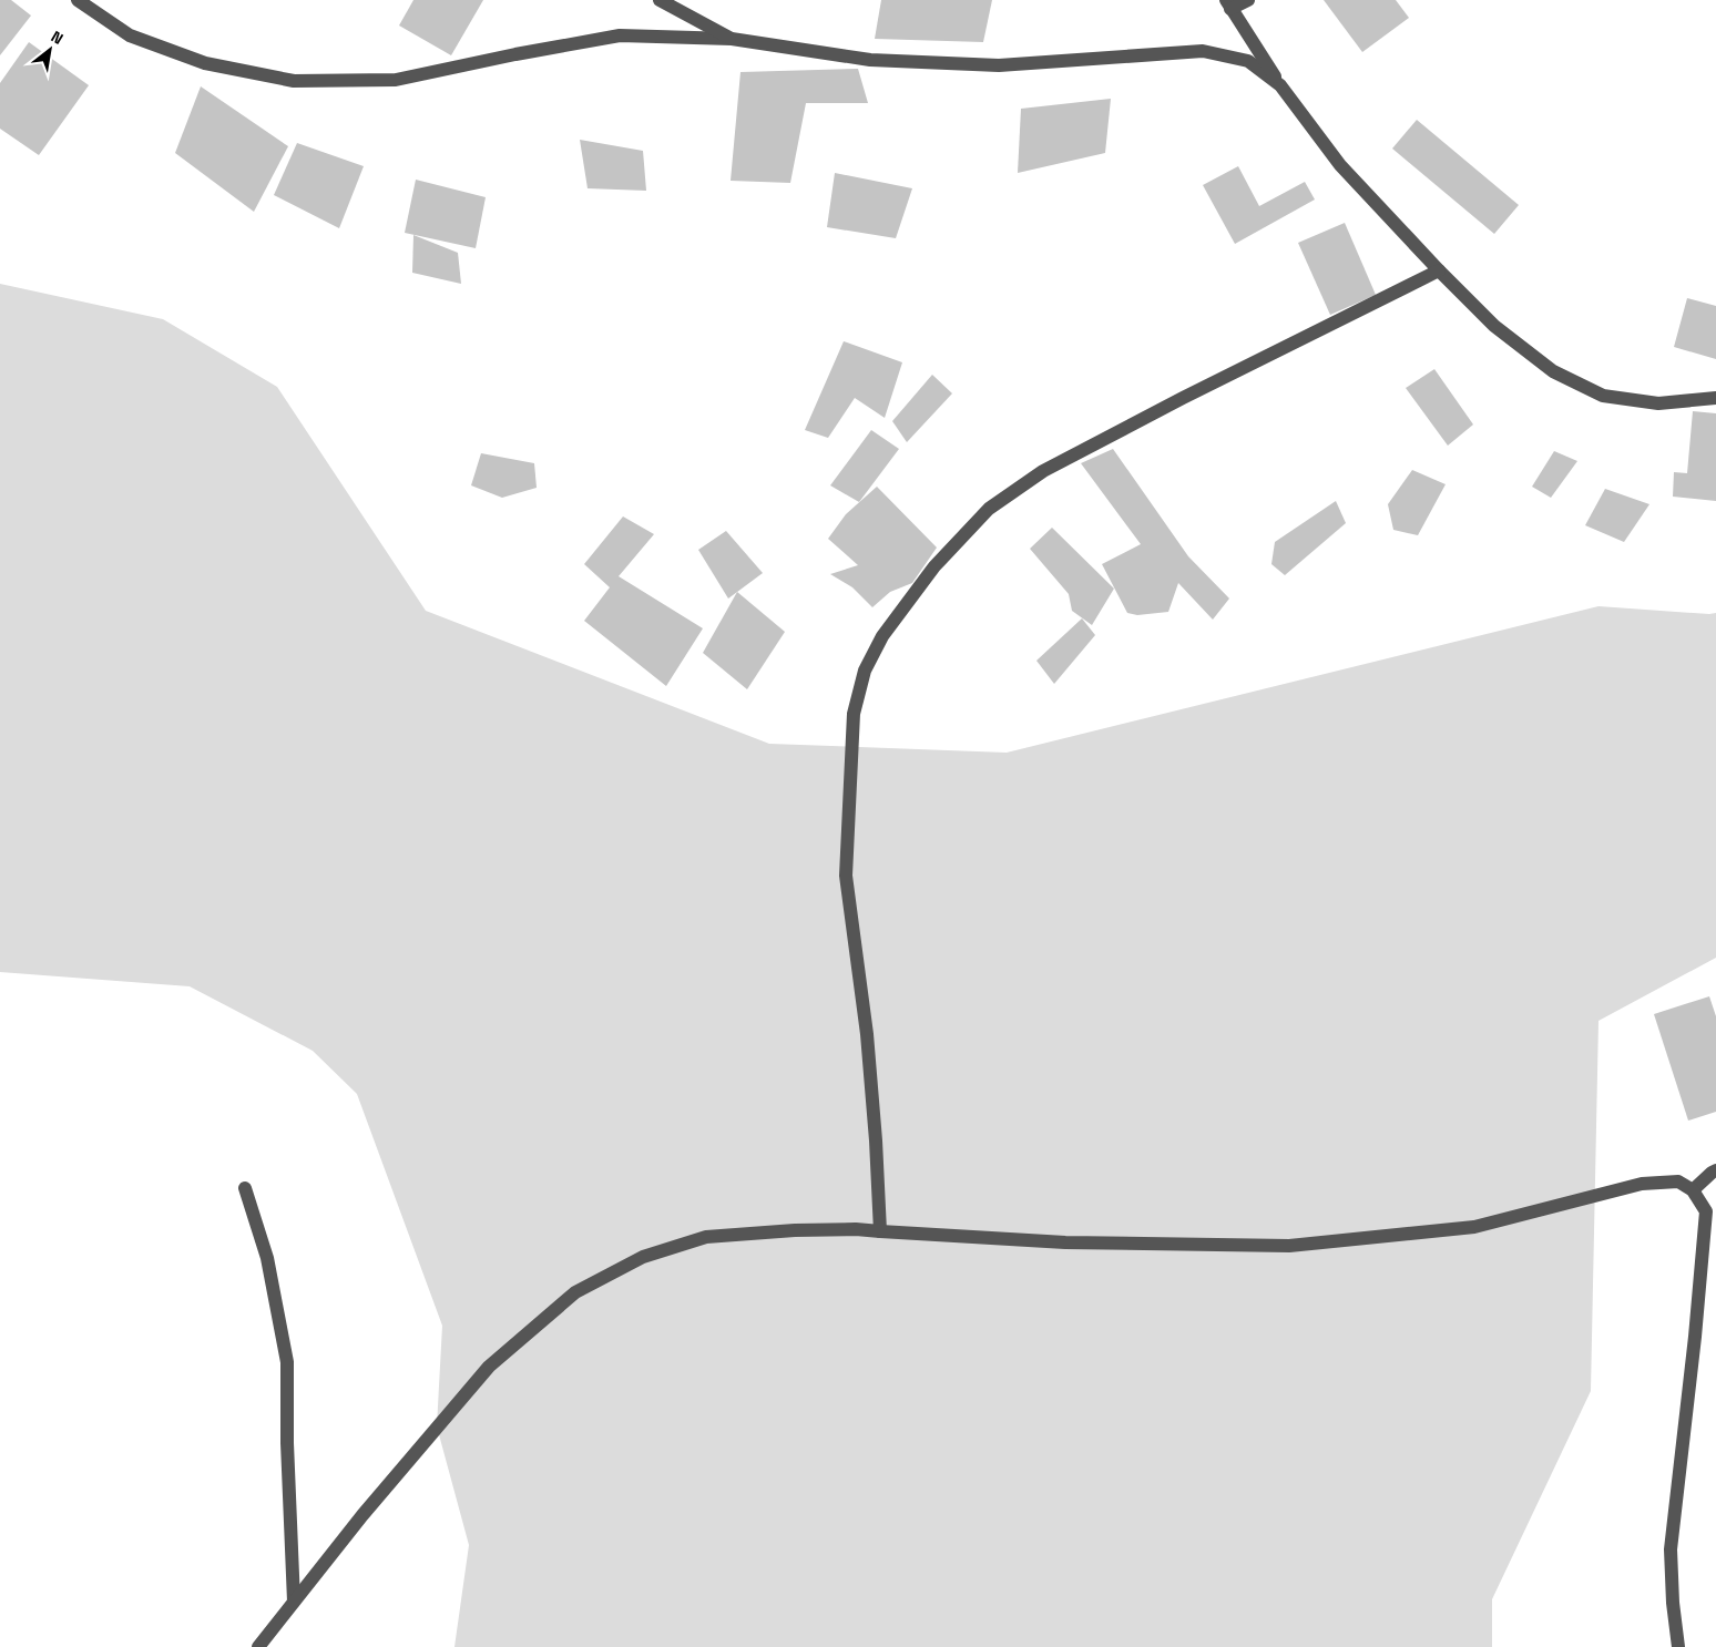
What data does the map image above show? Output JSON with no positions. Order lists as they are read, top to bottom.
{
  "north": "top right"
}
